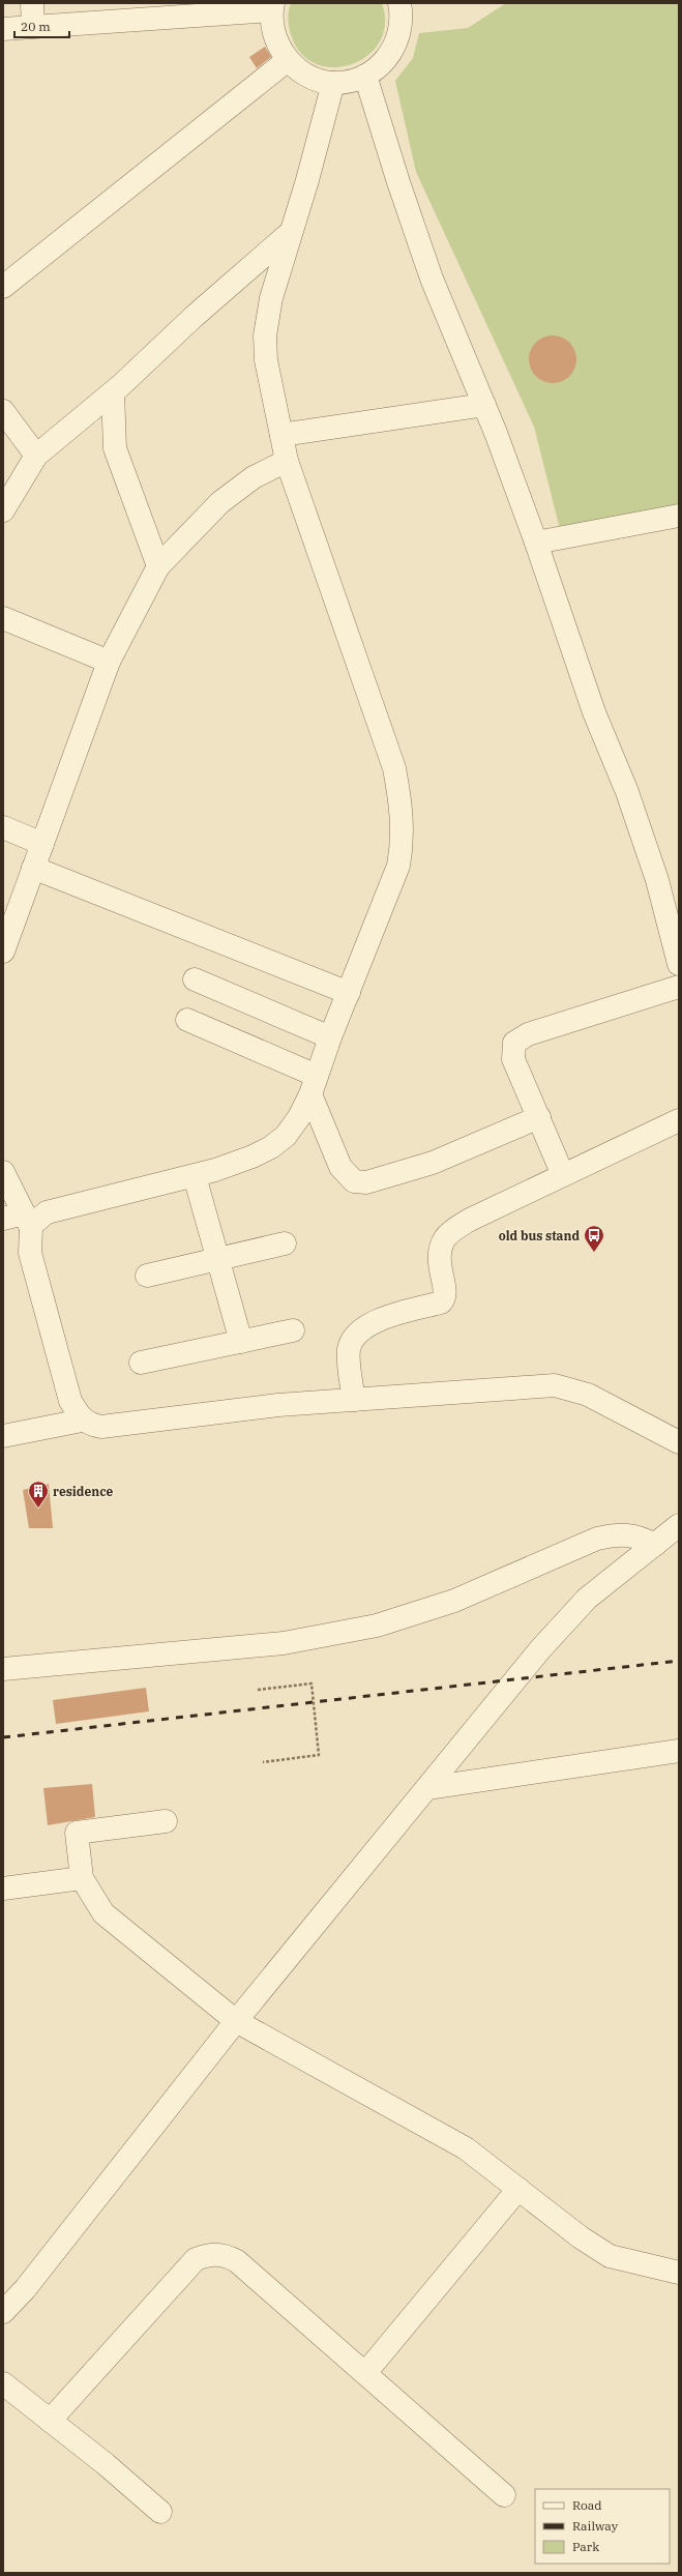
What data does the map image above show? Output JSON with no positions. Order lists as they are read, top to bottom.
{
  "places": {
    "bus stop": ["old bus stand"],
    "building": ["residence"]
  },
  "legend": ["Road", "Railway", "Park"],
  "scale_bar": "20 m"
}
